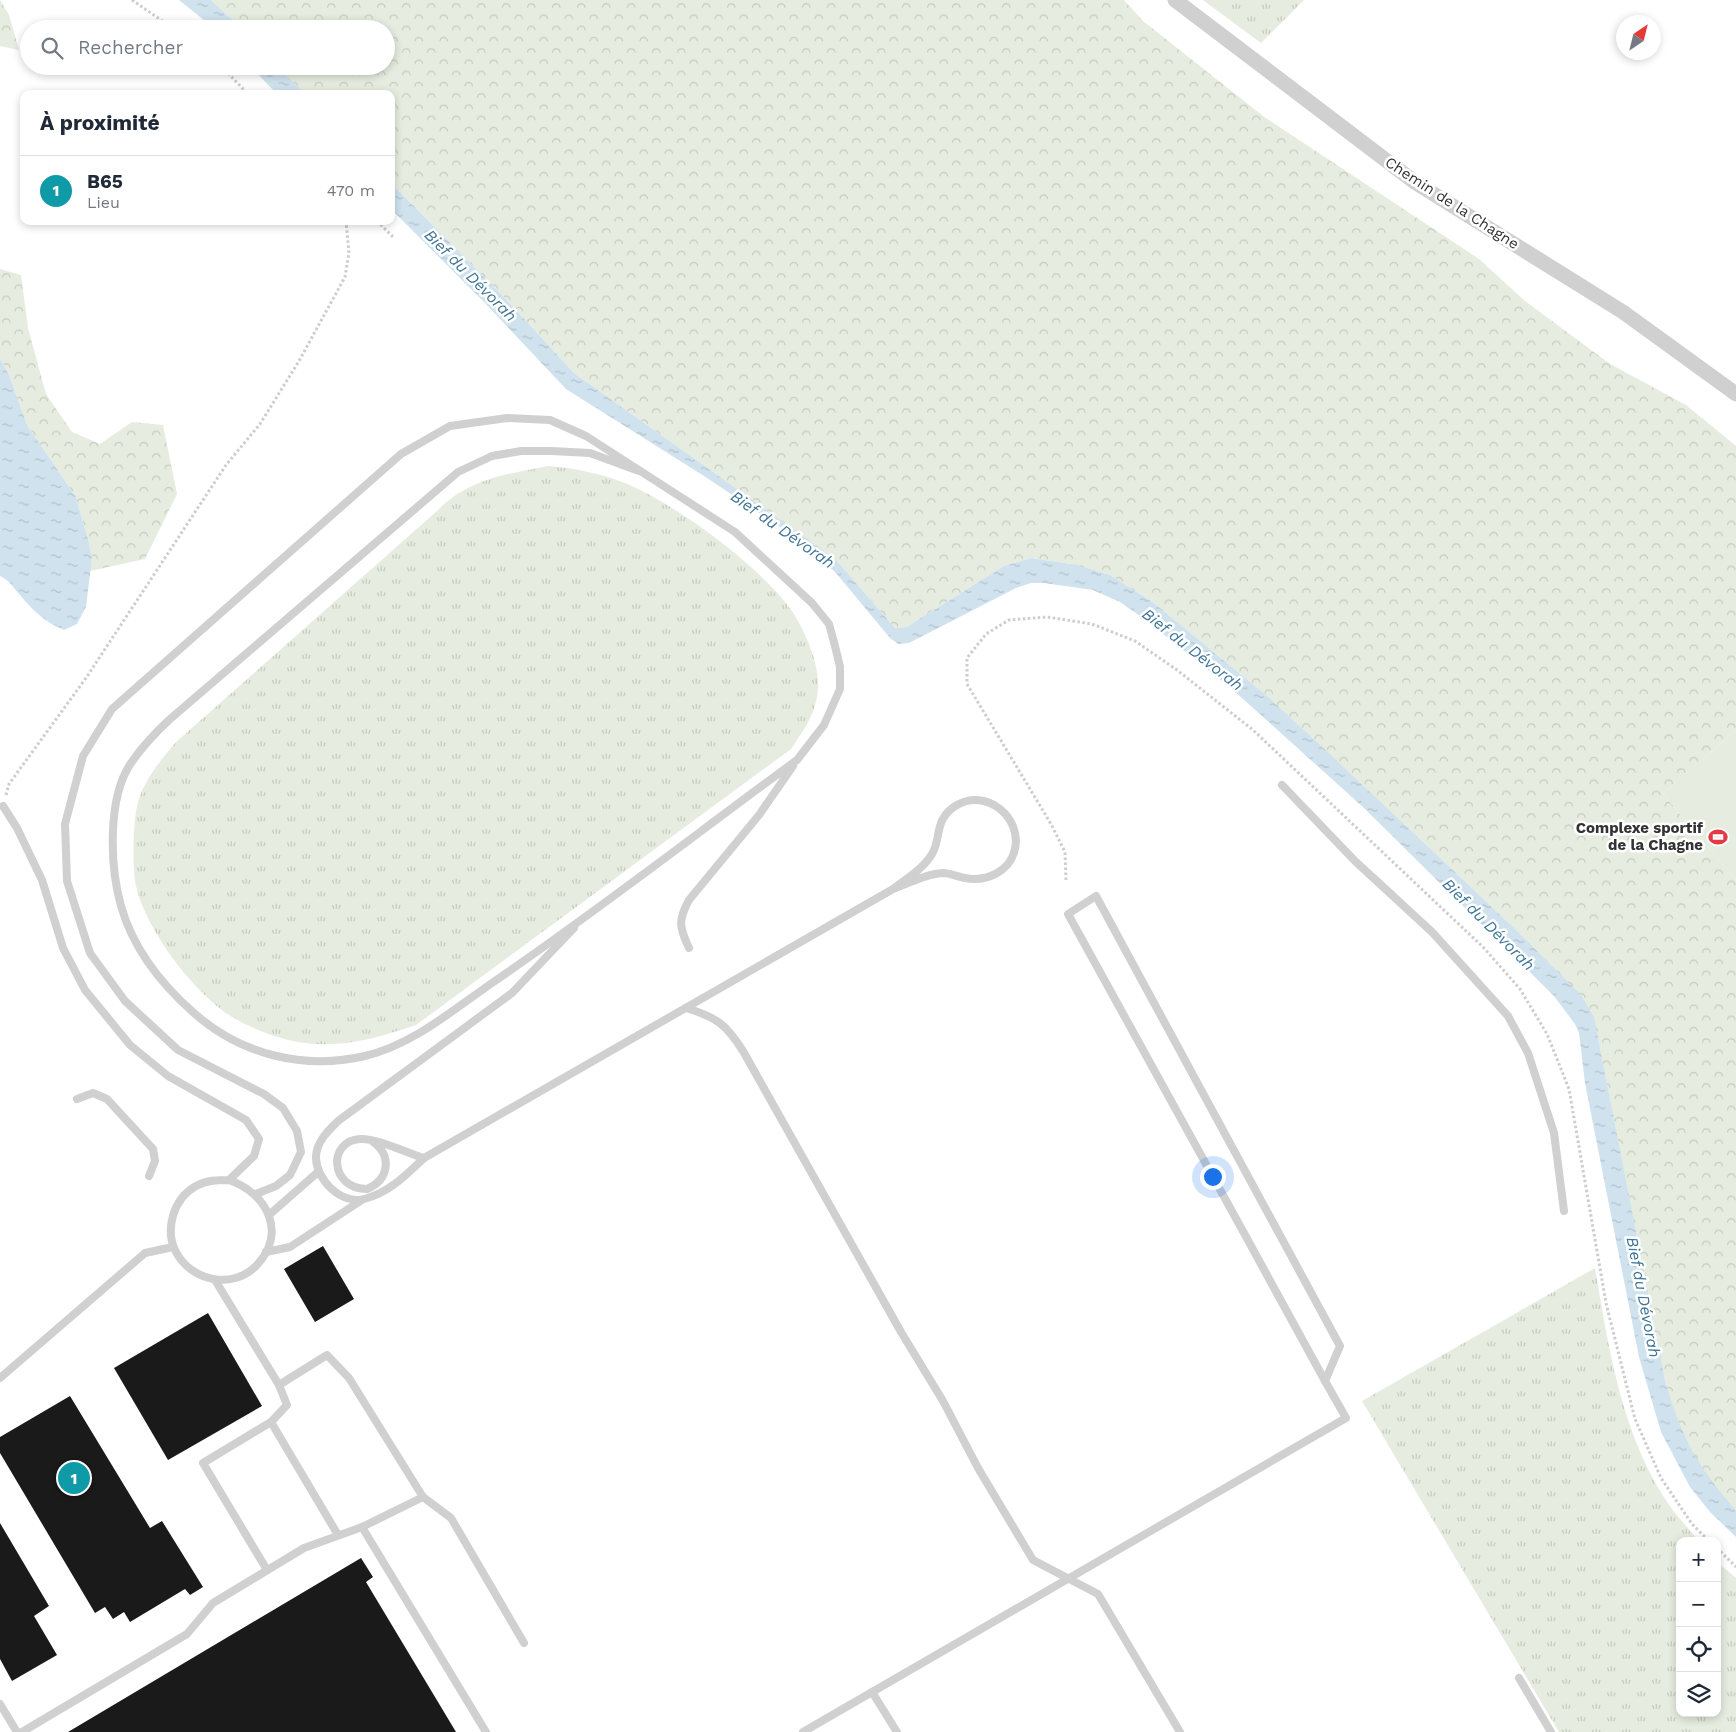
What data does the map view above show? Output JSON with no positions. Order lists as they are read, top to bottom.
{
  "streets": {
    "street": ["Chemin de la Chagne"]
  },
  "water": ["Bief du Dévorah"],
  "places": {
    "sports": ["Complexe sportif de la Chagne"]
  },
  "north": "top right",
  "page": {
    "search": "Rechercher",
    "heading": "À proximité",
    "list": [
      {
        "mark": "1",
        "name": "B65",
        "note": "Lieu",
        "value": "470 m"
      }
    ],
    "pins": "1",
    "map_buttons": ["+", "−"]
  }
}
